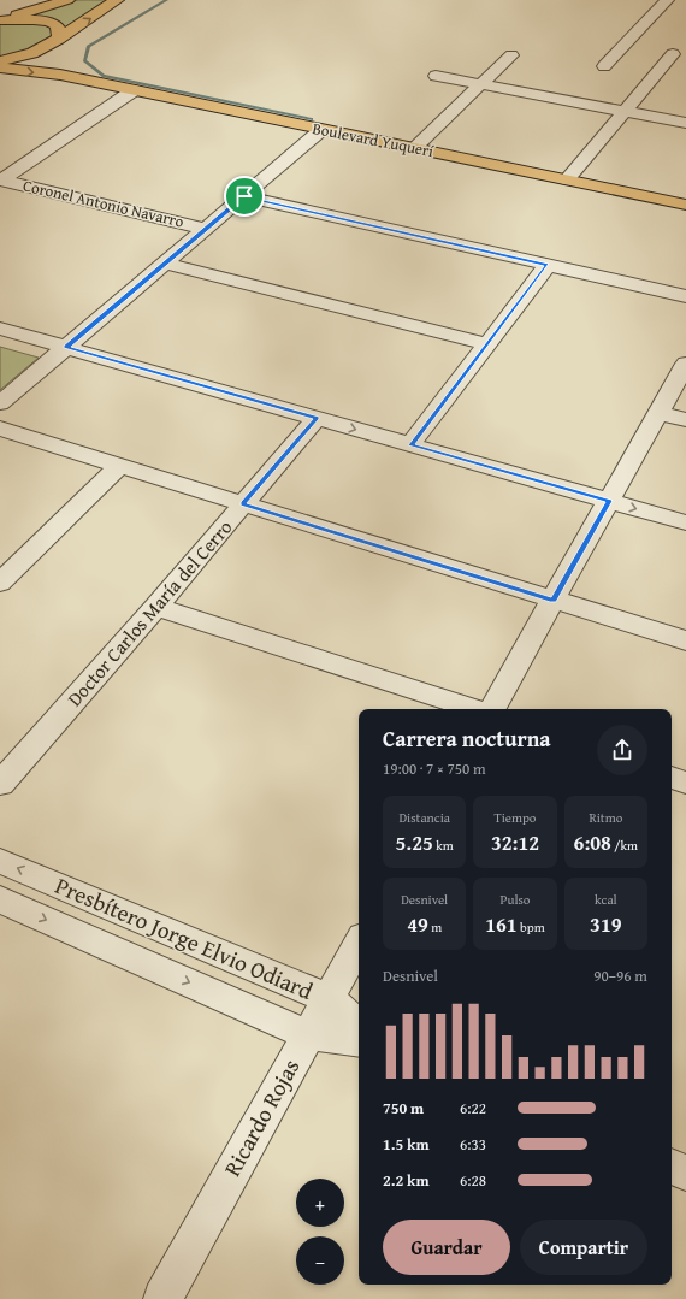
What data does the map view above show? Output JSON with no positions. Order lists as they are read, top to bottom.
{
  "streets": {
    "main road": ["Boulevard Yuquerí"],
    "street": [
      "Coronel Antonio Navarro",
      "Doctor Carlos María del Cerro",
      "Presbítero Jorge Elvio Odiard",
      "Ricardo Rojas"
    ]
  },
  "crossings": [
    ["Presbítero Jorge Elvio Odiard", "Ricardo Rojas"]
  ],
  "page": {
    "heading": ["Carrera nocturna", "19:00 · 7 × 750 m"],
    "stats": [
      ["Distancia", "5.25 km"],
      ["Tiempo", "32:12"],
      ["Ritmo", "6:08 /km"],
      ["Desnivel", "49 m"],
      ["Pulso", "161 bpm"],
      ["kcal", "319"]
    ],
    "chart": ["Desnivel", "90–96 m"],
    "list": [
      {
        "name": "750 m",
        "note": "6:22"
      },
      {
        "name": "1.5 km",
        "note": "6:33"
      },
      {
        "name": "2.2 km",
        "note": "6:28"
      }
    ],
    "map_buttons": ["+", "−"],
    "buttons": ["Guardar", "Compartir"]
  }
}
